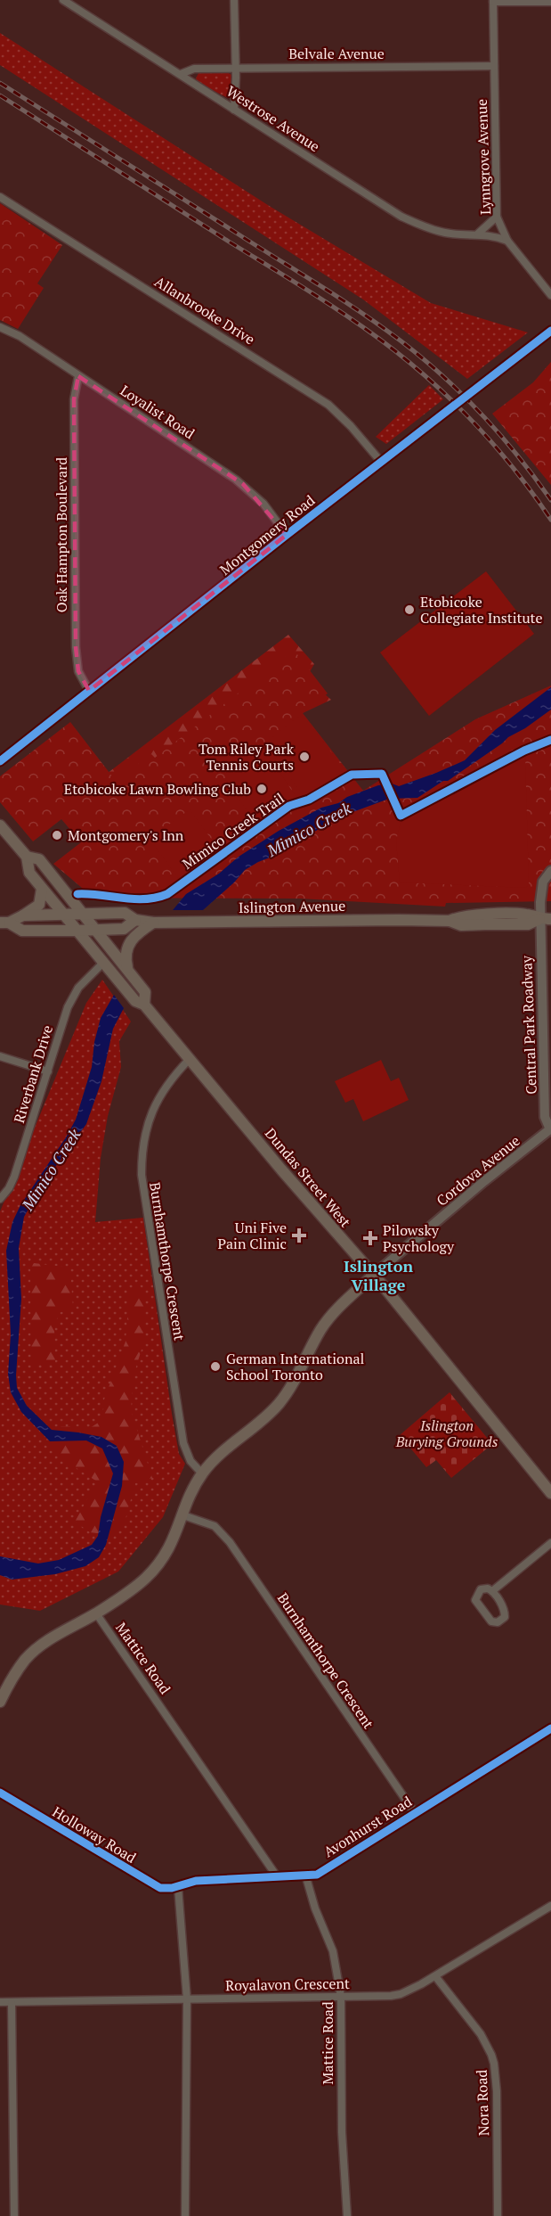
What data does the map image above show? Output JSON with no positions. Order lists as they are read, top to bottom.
{
  "streets": {
    "main road": ["Islington Avenue", "Dundas Street West"],
    "street": [
      "Belvale Avenue",
      "Westrose Avenue",
      "Lynngrove Avenue",
      "Allanbrooke Drive",
      "Loyalist Road",
      "Oak Hampton Boulevard",
      "Montgomery Road",
      "Central Park Roadway",
      "Riverbank Drive",
      "Cordova Avenue",
      "Burnhamthorpe Crescent",
      "Mattice Road",
      "Avonhurst Road",
      "Holloway Road",
      "Royalavon Crescent",
      "Nora Road"
    ],
    "cycle path": ["Mimico Creek Trail"]
  },
  "crossings": [
    ["Belvale Avenue", "Westrose Avenue"],
    ["Belvale Avenue", "Lynngrove Avenue"],
    ["Westrose Avenue", "Lynngrove Avenue"],
    ["Allanbrooke Drive", "Montgomery Road"],
    ["Loyalist Road", "Oak Hampton Boulevard"],
    ["Loyalist Road", "Montgomery Road"],
    ["Oak Hampton Boulevard", "Montgomery Road"],
    ["Islington Avenue", "Central Park Roadway"],
    ["Islington Avenue", "Dundas Street West"],
    ["Central Park Roadway", "Cordova Avenue"],
    ["Riverbank Drive", "Dundas Street West"],
    ["Cordova Avenue", "Dundas Street West"],
    ["Dundas Street West", "Burnhamthorpe Crescent"],
    ["Burnhamthorpe Crescent", "Avonhurst Road"],
    ["Mattice Road", "Avonhurst Road"],
    ["Mattice Road", "Royalavon Crescent"],
    ["Avonhurst Road", "Holloway Road"],
    ["Royalavon Crescent", "Nora Road"]
  ],
  "districts": ["Islington Village"],
  "water": ["Mimico Creek"],
  "parks": ["Islington Burying Grounds"],
  "places": {
    "other": [
      "Etobicoke Collegiate Institute",
      "Tom Riley Park Tennis Courts",
      "Etobicoke Lawn Bowling Club",
      "Montgomery's Inn",
      "German International School Toronto"
    ],
    "health": ["Uni Five Pain Clinic", "Pilowsky Psychology"]
  }
}
